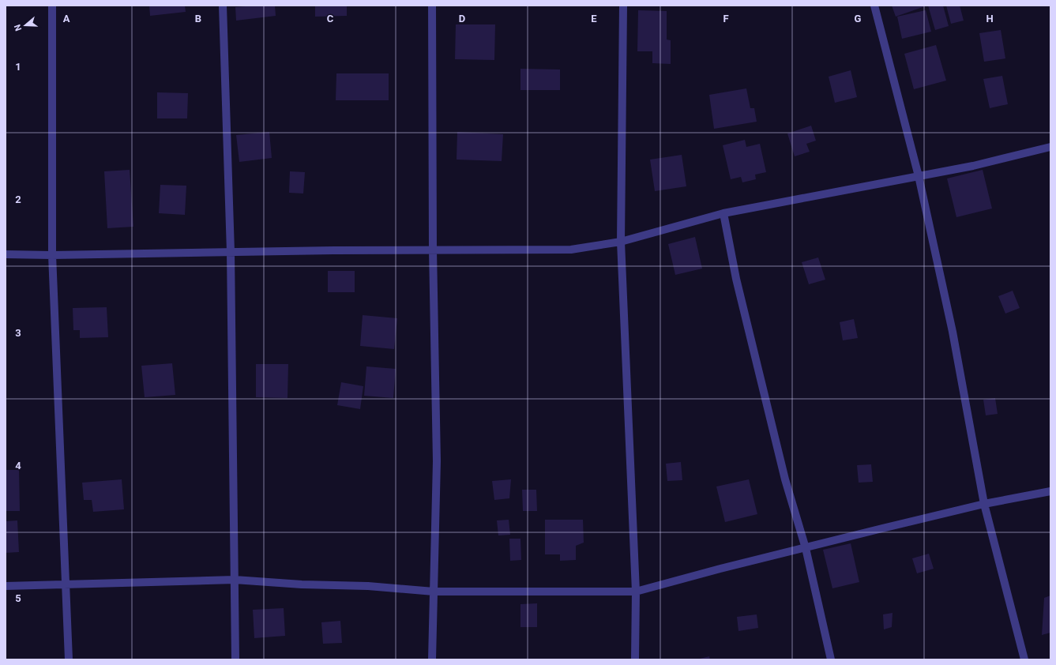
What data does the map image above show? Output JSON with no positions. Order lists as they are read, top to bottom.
{
  "north": "left",
  "grid": {
    "columns": [
      "A",
      "B",
      "C",
      "D",
      "E",
      "F",
      "G",
      "H"
    ],
    "rows": [
      "1",
      "2",
      "3",
      "4",
      "5"
    ]
  }
}
